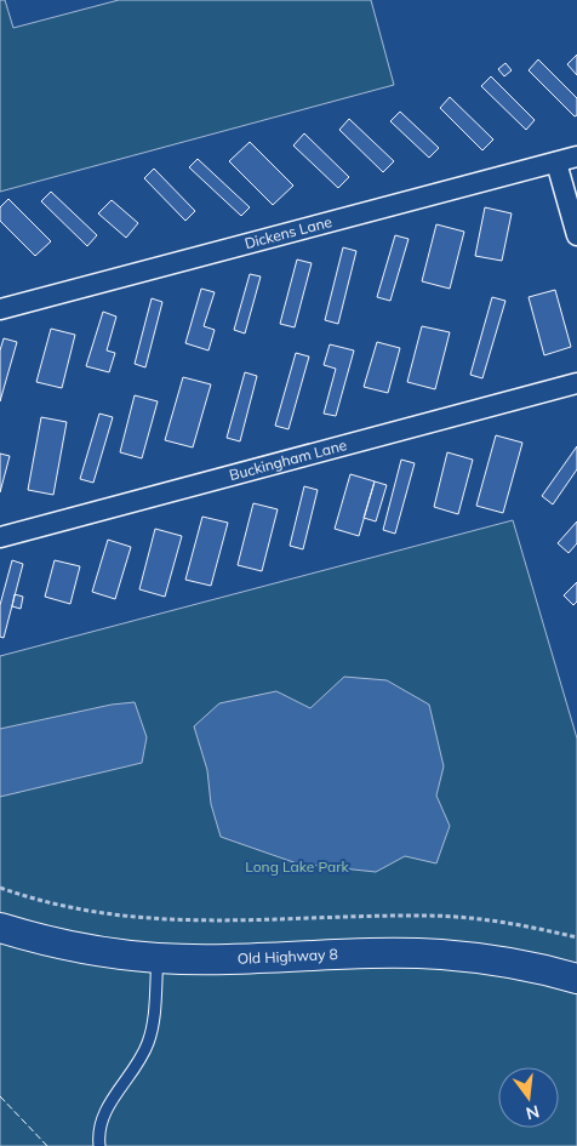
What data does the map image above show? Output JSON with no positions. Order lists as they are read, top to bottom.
{
  "streets": {
    "street": ["Dickens Lane", "Buckingham Lane", "Old Highway 8"]
  },
  "parks": ["Long Lake Park"],
  "north": "bottom"
}
